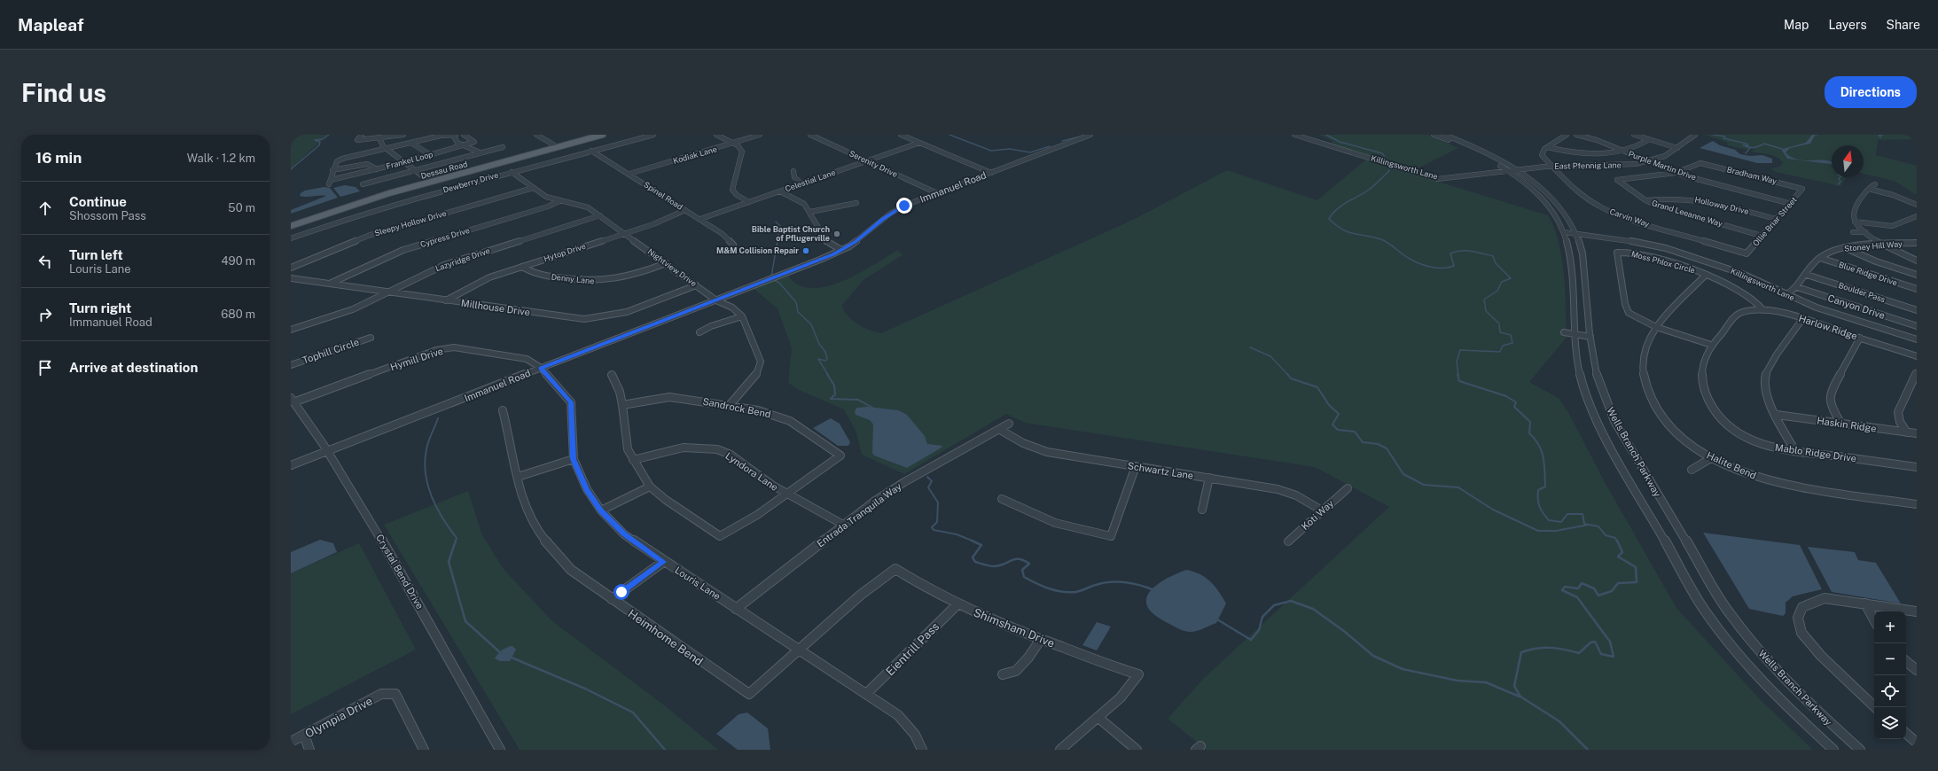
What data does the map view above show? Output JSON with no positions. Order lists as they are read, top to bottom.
{
  "streets": {
    "main road": ["Dessau Road"],
    "street": [
      "Kodiak Lane",
      "Frankel Loop",
      "Serenity Drive",
      "East Pfennig Lane",
      "Purple Martin Drive",
      "Killingsworth Lane",
      "Bradham Way",
      "Celestial Lane",
      "Dewberry Drive",
      "Immanuel Road",
      "Spinel Road",
      "Holloway Drive",
      "Grand Leeanne Way",
      "Carvin Way",
      "Ollie Briar Street",
      "Sleepy Hollow Drive",
      "Cypress Drive",
      "Stoney Hill Way",
      "Hytop Drive",
      "Lazyridge Drive",
      "Moss Phlox Circle",
      "Nightview Drive",
      "Blue Ridge Drive",
      "Denny Lane",
      "Boulder Pass",
      "Canyon Drive",
      "Millhouse Drive",
      "Harlow Ridge",
      "Tophill Circle",
      "Hymill Drive",
      "Sandrock Bend",
      "Haskin Ridge",
      "Wells Branch Parkway",
      "Mablo Ridge Drive",
      "Halite Bend",
      "Schwartz Lane",
      "Lyndora Lane",
      "Entrada Tranquila Way",
      "Koti Way",
      "Crystal Bend Drive",
      "Louris Lane",
      "Shimsham Drive",
      "Heimhome Bend",
      "Eientrill Pass",
      "Olympia Drive"
    ]
  },
  "crossings": [
    ["Kodiak Lane", "Spinel Road"],
    ["Serenity Drive", "Celestial Lane"],
    ["Serenity Drive", "Immanuel Road"],
    ["East Pfennig Lane", "Purple Martin Drive"],
    ["East Pfennig Lane", "Killingsworth Lane"],
    ["East Pfennig Lane", "Carvin Way"],
    ["East Pfennig Lane", "Wells Branch Parkway"],
    ["Purple Martin Drive", "Bradham Way"],
    ["Purple Martin Drive", "Grand Leeanne Way"],
    ["Purple Martin Drive", "Ollie Briar Street"],
    ["Killingsworth Lane", "Stoney Hill Way"],
    ["Killingsworth Lane", "Wells Branch Parkway"],
    ["Bradham Way", "Grand Leeanne Way"],
    ["Bradham Way", "Ollie Briar Street"],
    ["Celestial Lane", "Spinel Road"],
    ["Dewberry Drive", "Spinel Road"],
    ["Dewberry Drive", "Nightview Drive"],
    ["Immanuel Road", "Nightview Drive"],
    ["Immanuel Road", "Hymill Drive"],
    ["Immanuel Road", "Crystal Bend Drive"],
    ["Immanuel Road", "Louris Lane"],
    ["Spinel Road", "Hytop Drive"],
    ["Holloway Drive", "Grand Leeanne Way"],
    ["Holloway Drive", "Ollie Briar Street"],
    ["Grand Leeanne Way", "Ollie Briar Street"],
    ["Carvin Way", "Ollie Briar Street"],
    ["Sleepy Hollow Drive", "Nightview Drive"],
    ["Cypress Drive", "Nightview Drive"],
    ["Cypress Drive", "Millhouse Drive"],
    ["Stoney Hill Way", "Blue Ridge Drive"],
    ["Stoney Hill Way", "Boulder Pass"],
    ["Stoney Hill Way", "Canyon Drive"],
    ["Hytop Drive", "Nightview Drive"],
    ["Hytop Drive", "Denny Lane"],
    ["Hytop Drive", "Millhouse Drive"],
    ["Lazyridge Drive", "Nightview Drive"],
    ["Lazyridge Drive", "Millhouse Drive"],
    ["Moss Phlox Circle", "Harlow Ridge"],
    ["Moss Phlox Circle", "Mablo Ridge Drive"],
    ["Moss Phlox Circle", "Halite Bend"],
    ["Nightview Drive", "Denny Lane"],
    ["Nightview Drive", "Millhouse Drive"],
    ["Nightview Drive", "Sandrock Bend"],
    ["Harlow Ridge", "Mablo Ridge Drive"],
    ["Hymill Drive", "Crystal Bend Drive"],
    ["Hymill Drive", "Louris Lane"],
    ["Sandrock Bend", "Lyndora Lane"],
    ["Schwartz Lane", "Entrada Tranquila Way"],
    ["Schwartz Lane", "Koti Way"],
    ["Lyndora Lane", "Entrada Tranquila Way"],
    ["Entrada Tranquila Way", "Louris Lane"],
    ["Louris Lane", "Heimhome Bend"],
    ["Louris Lane", "Eientrill Pass"],
    ["Shimsham Drive", "Heimhome Bend"],
    ["Shimsham Drive", "Eientrill Pass"]
  ],
  "places": ["Bible Baptist Church of Pflugerville", "M&M Collision Repair"],
  "north": "top",
  "page": {
    "header": "Mapleaf",
    "nav": ["Map", "Layers", "Share"],
    "buttons": "Directions",
    "title": "Find us",
    "heading": ["16 min", "Walk · 1.2 km"],
    "list": [
      ["Continue", "Shossom Pass", "50 m"],
      ["Turn left", "Louris Lane", "490 m"],
      ["Turn right", "Immanuel Road", "680 m"],
      "Arrive at destination"
    ],
    "map_buttons": ["+", "−"]
  }
}
